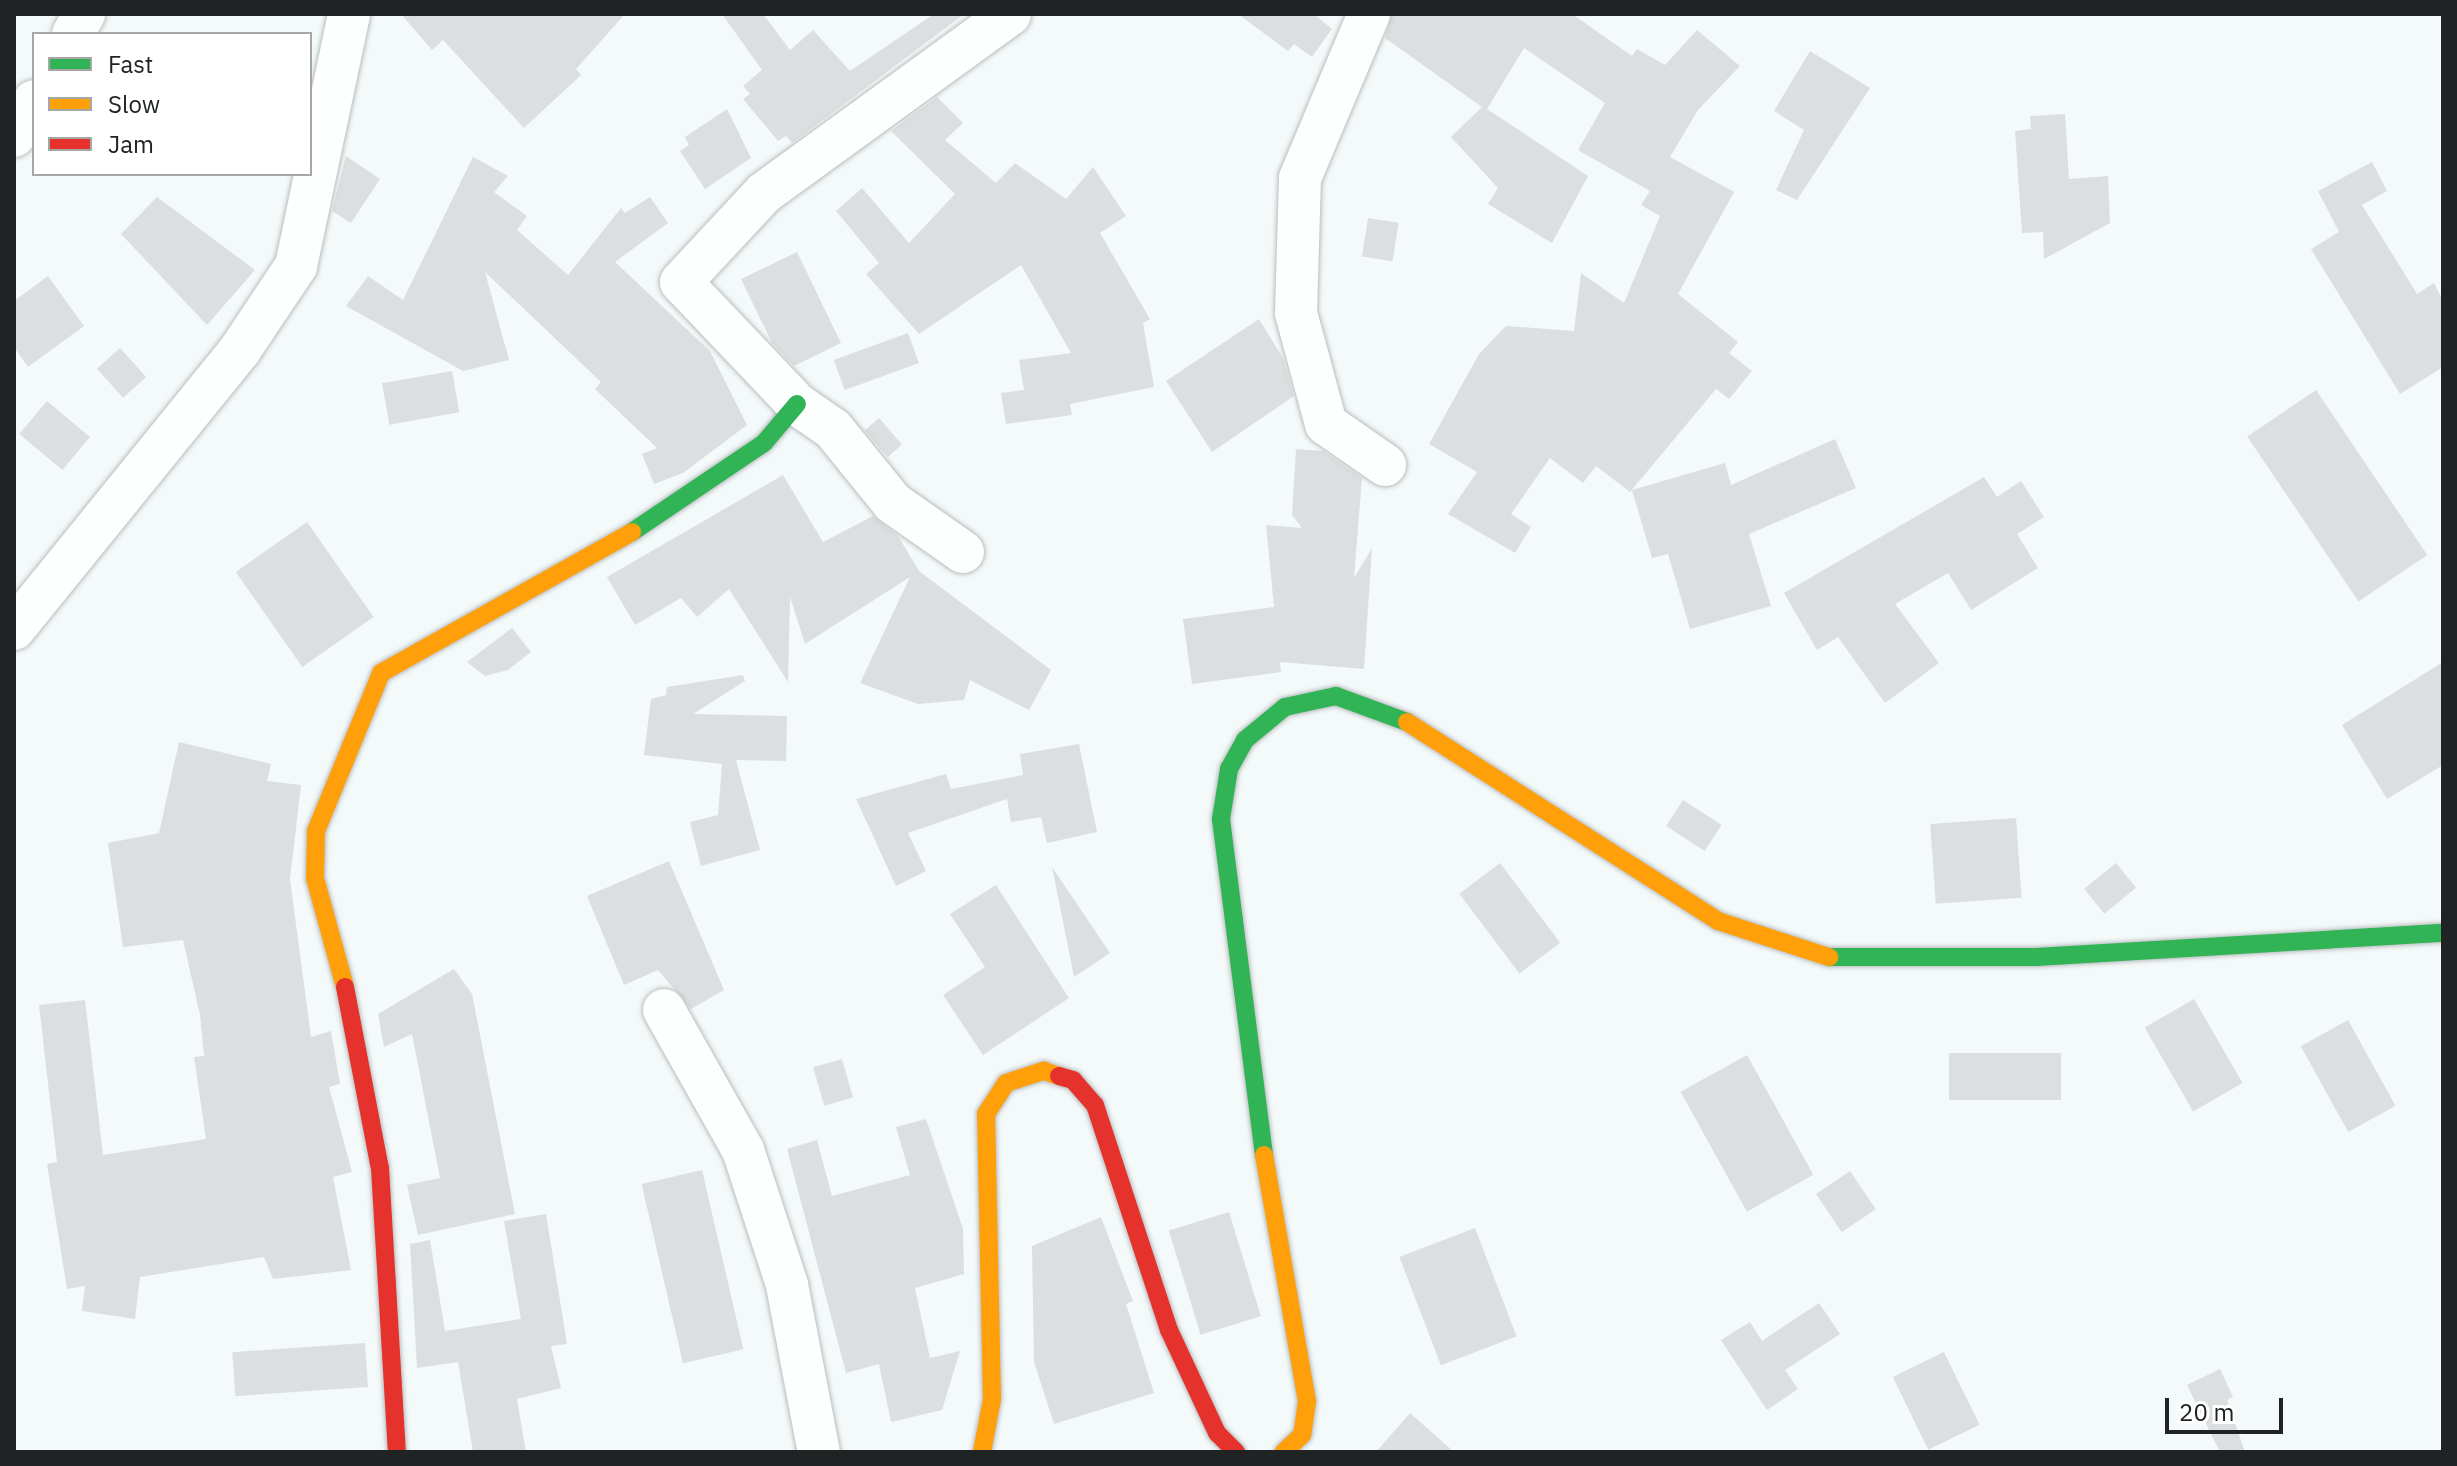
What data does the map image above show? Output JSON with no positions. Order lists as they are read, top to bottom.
{
  "legend": ["Fast", "Slow", "Jam"],
  "scale_bar": "20 m"
}
